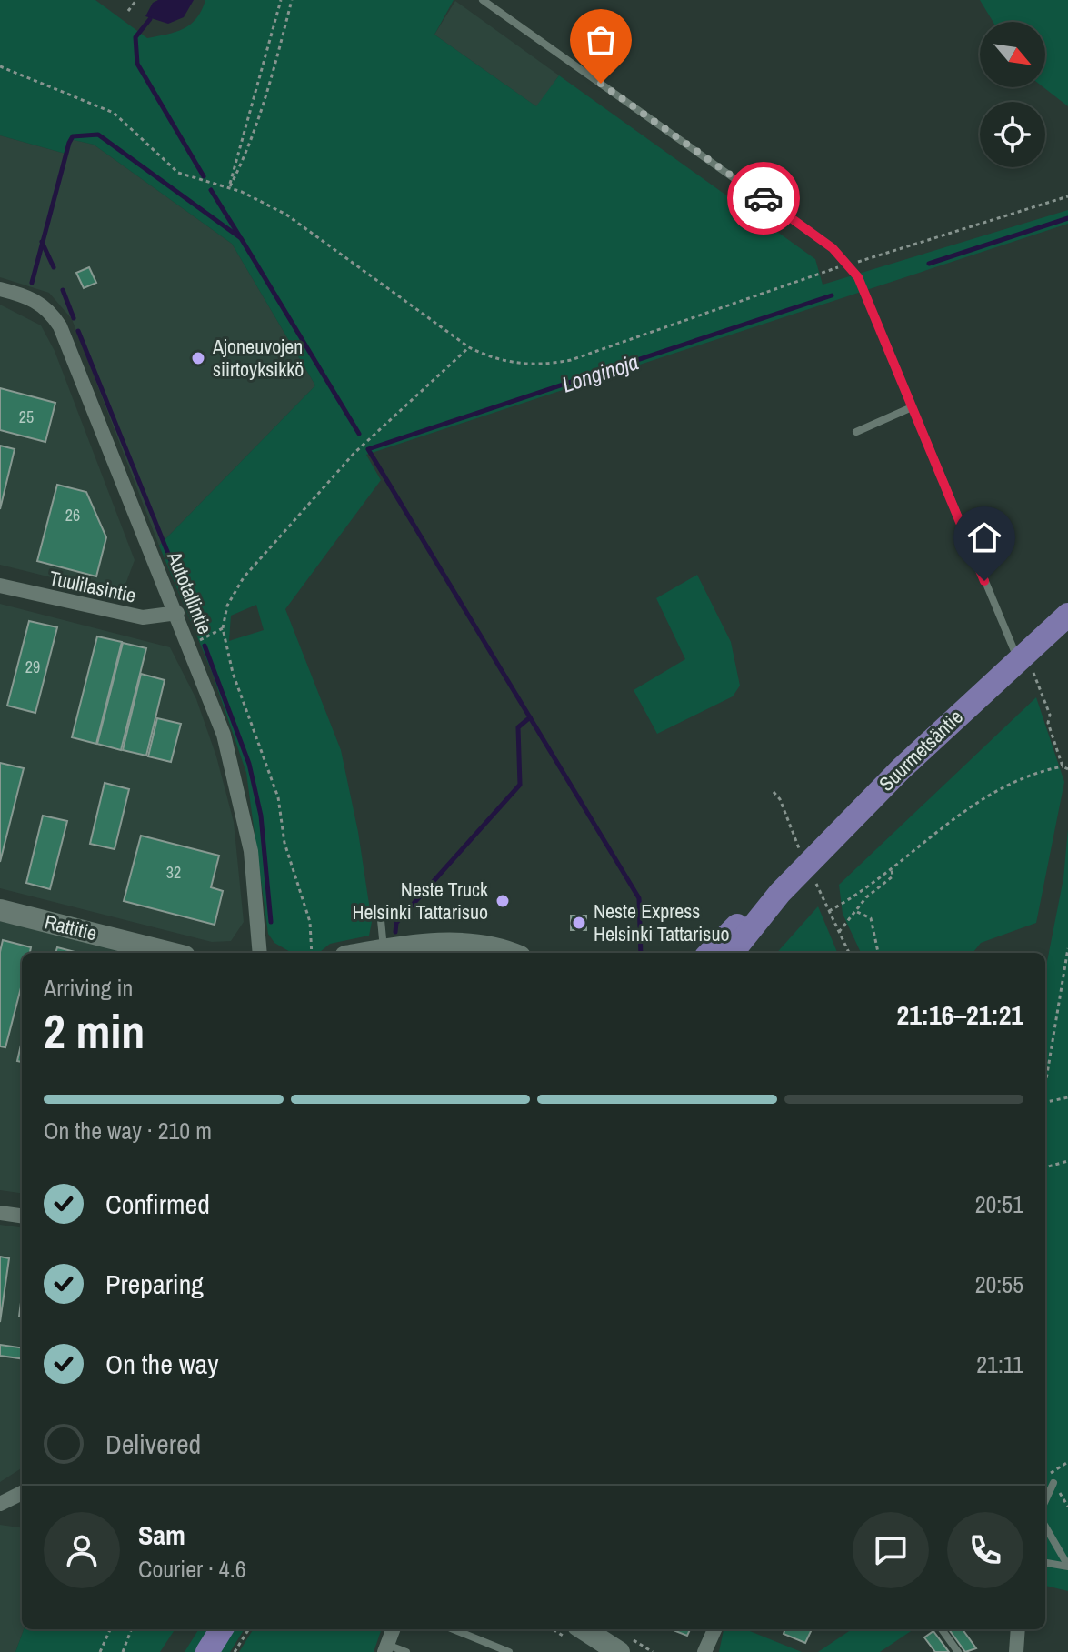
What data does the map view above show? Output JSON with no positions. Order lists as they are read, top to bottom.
{
  "streets": {
    "main road": ["Suurmetsäntie"],
    "street": ["Tuulilasintie", "Autotallintie", "Rattitie"]
  },
  "crossings": [
    ["Tuulilasintie", "Autotallintie"]
  ],
  "water": ["Longinoja"],
  "places": ["Ajoneuvojen siirtoyksikkö", "Neste Truck Helsinki Tattarisuo", "Neste Express Helsinki Tattarisuo"],
  "house_numbers": [
    "25",
    "26",
    "29",
    "32"
  ],
  "north": "bottom right",
  "page": {
    "heading": ["2 min", "Arriving in", "21:16–21:21"],
    "panel": ["Sam", "Courier · 4.6"],
    "bar": "On the way · 210 m",
    "list": [
      ["Confirmed", "20:51"],
      ["Preparing", "20:55"],
      ["On the way", "21:11"],
      "Delivered"
    ]
  }
}
